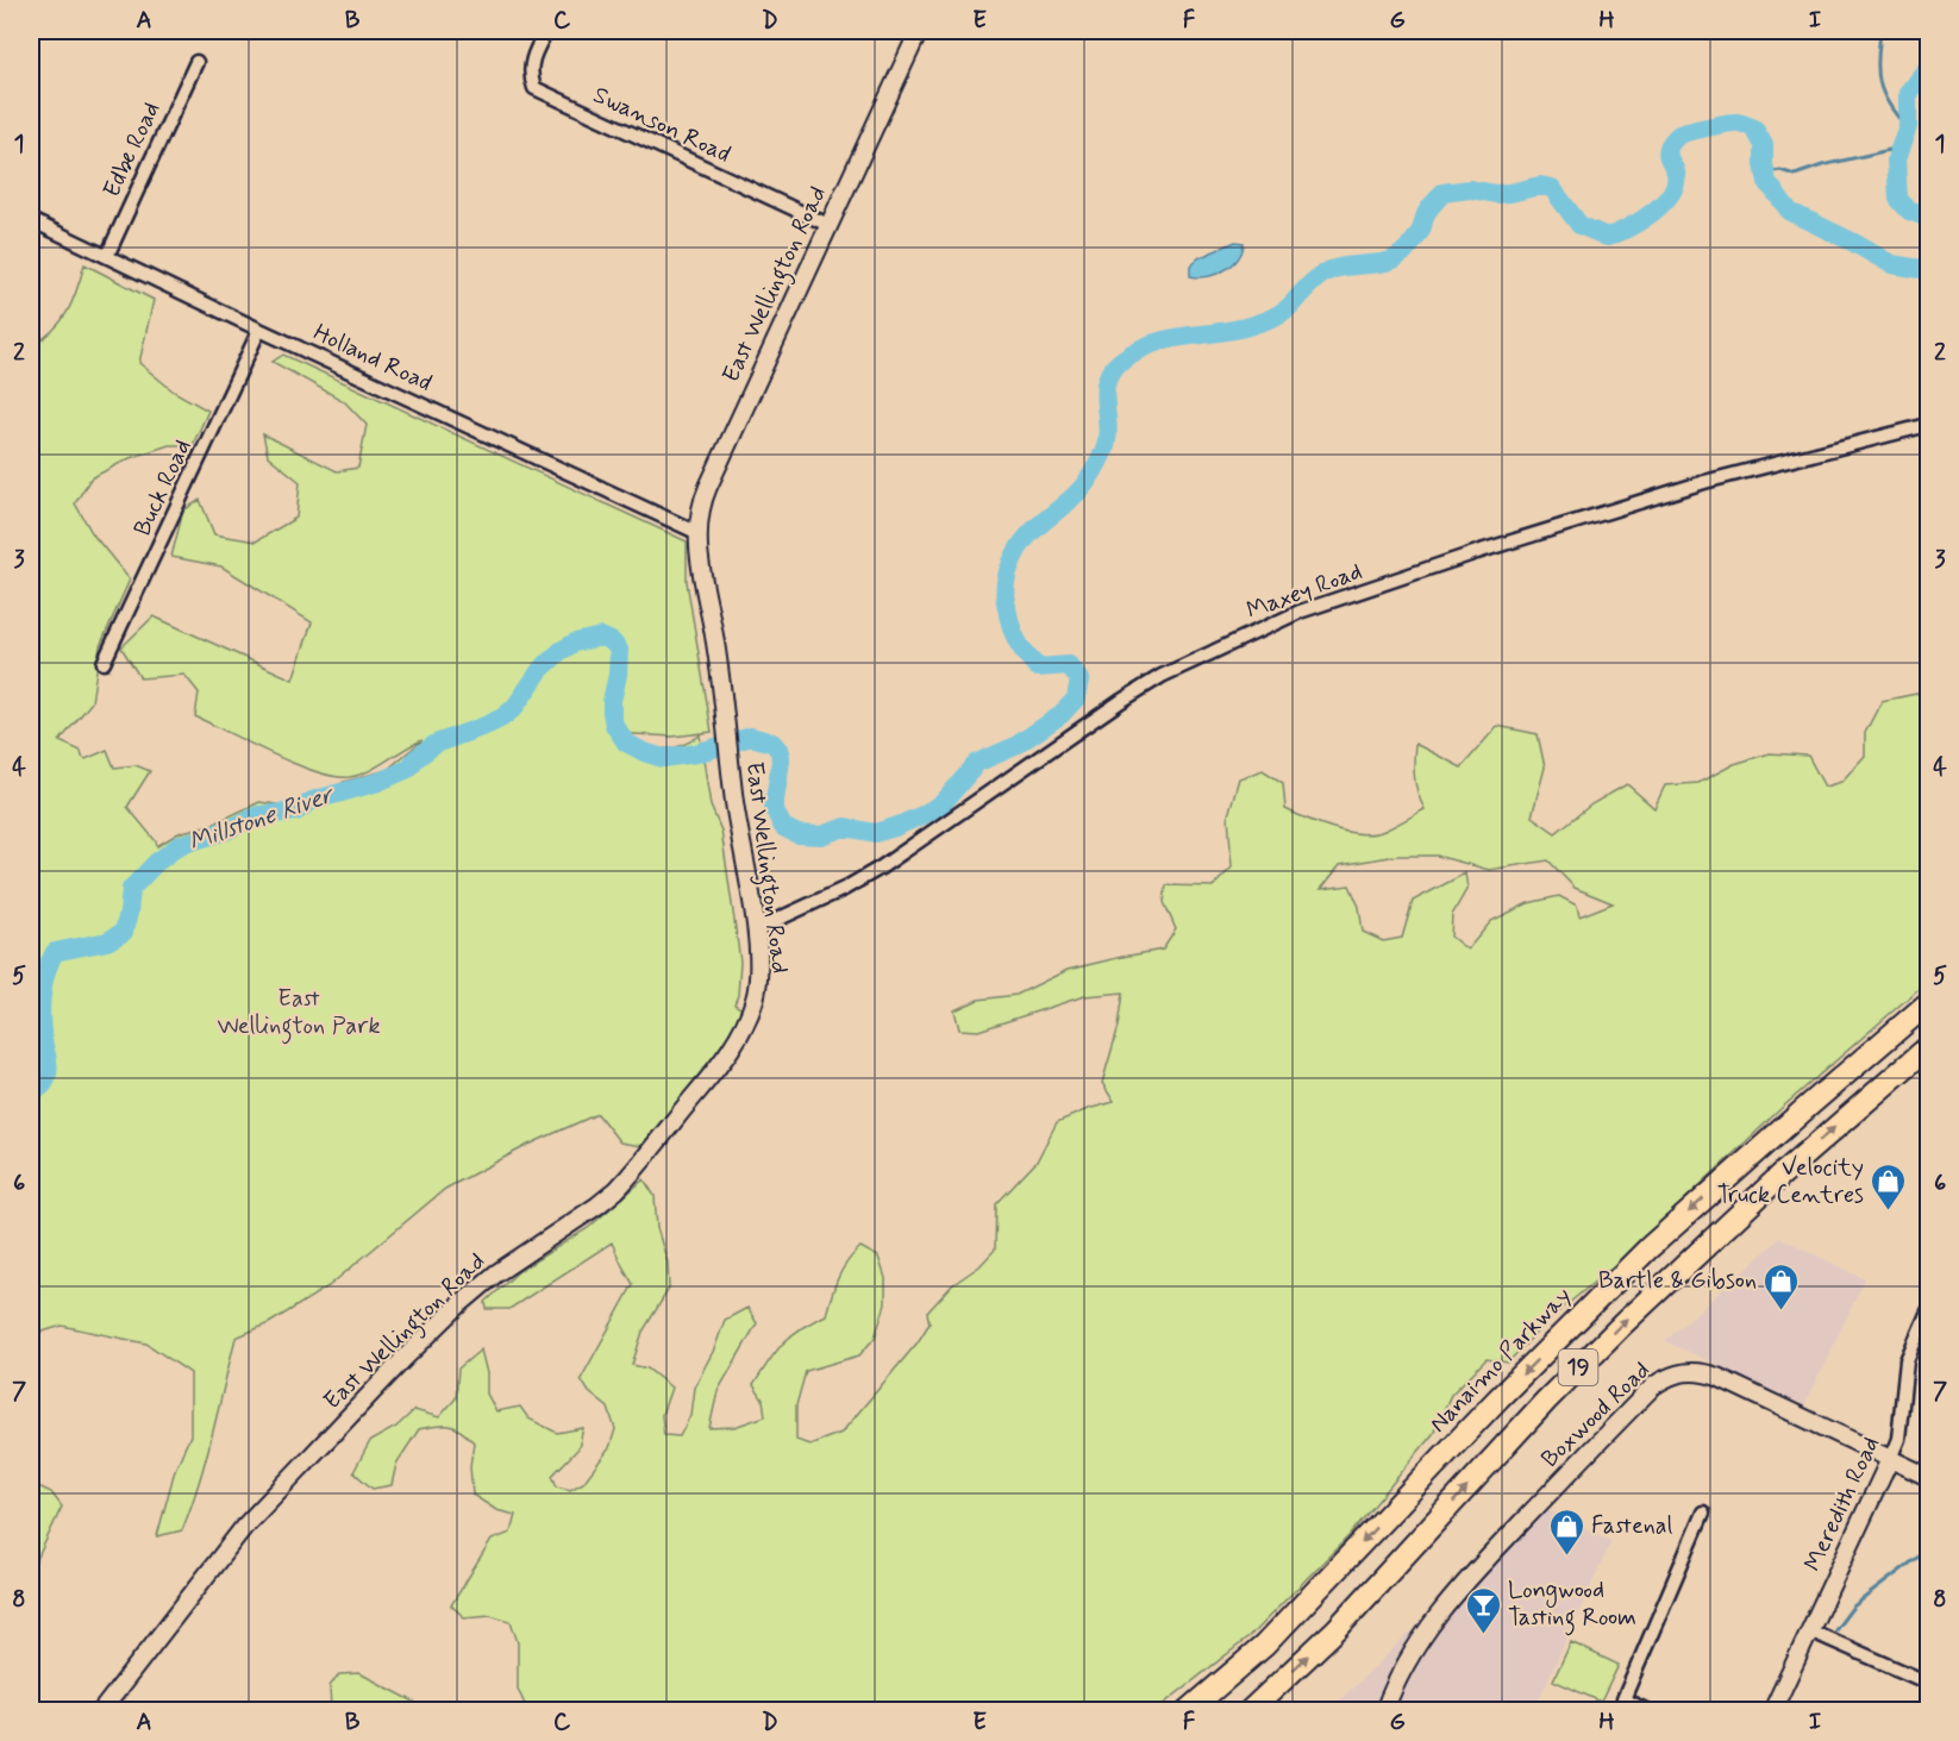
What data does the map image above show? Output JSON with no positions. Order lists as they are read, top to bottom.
{
  "streets": {
    "highway": ["Nanaimo Parkway", "19"],
    "street": [
      "Swanson Road",
      "Edbe Road",
      "East Wellington Road",
      "Holland Road",
      "Buck Road",
      "Maxey Road",
      "Boxwood Road",
      "Meredith Road"
    ]
  },
  "crossings": [
    ["Swanson Road", "East Wellington Road"],
    ["Edbe Road", "Holland Road"],
    ["East Wellington Road", "Holland Road"],
    ["East Wellington Road", "Maxey Road"],
    ["Holland Road", "Buck Road"],
    ["Boxwood Road", "Meredith Road"]
  ],
  "water": ["Millstone River"],
  "parks": ["East Wellington Park"],
  "places": {
    "shop": ["Velocity Truck Centres", "Bartle & Gibson", "Fastenal"],
    "bar": ["Longwood Tasting Room"]
  },
  "grid": {
    "columns": [
      "A",
      "B",
      "C",
      "D",
      "E",
      "F",
      "G",
      "H",
      "I"
    ],
    "rows": [
      "1",
      "2",
      "3",
      "4",
      "5",
      "6",
      "7",
      "8"
    ]
  }
}
